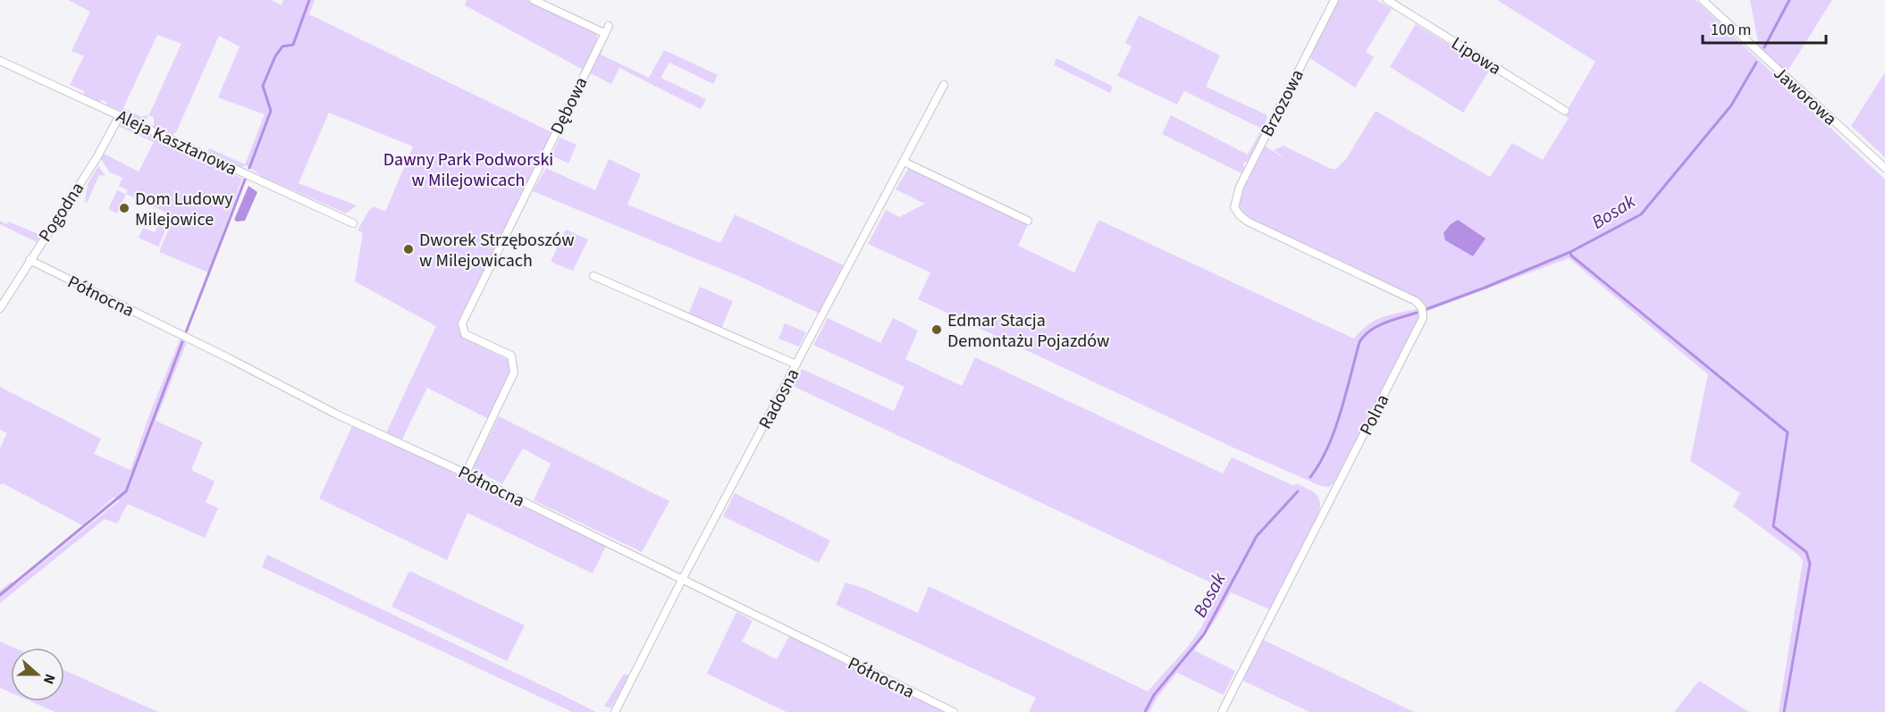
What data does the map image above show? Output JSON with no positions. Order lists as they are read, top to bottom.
{
  "streets": {
    "street": [
      "Lipowa",
      "Jaworowa",
      "Brzozowa",
      "Dębowa",
      "Aleja Kasztanowa",
      "Pogodna",
      "Północna",
      "Radosna",
      "Polna"
    ]
  },
  "crossings": [
    ["Brzozowa", "Polna"],
    ["Dębowa", "Północna"],
    ["Aleja Kasztanowa", "Pogodna"],
    ["Pogodna", "Północna"],
    ["Północna", "Radosna"]
  ],
  "water": ["Bosak"],
  "parks": ["Dawny Park Podworski w Milejowicach"],
  "places": ["Dom Ludowy Milejowice", "Dworek Strzęboszów w Milejowicach", "Edmar Stacja Demontażu Pojazdów"],
  "scale_bar": "100 m",
  "north": "right"
}
